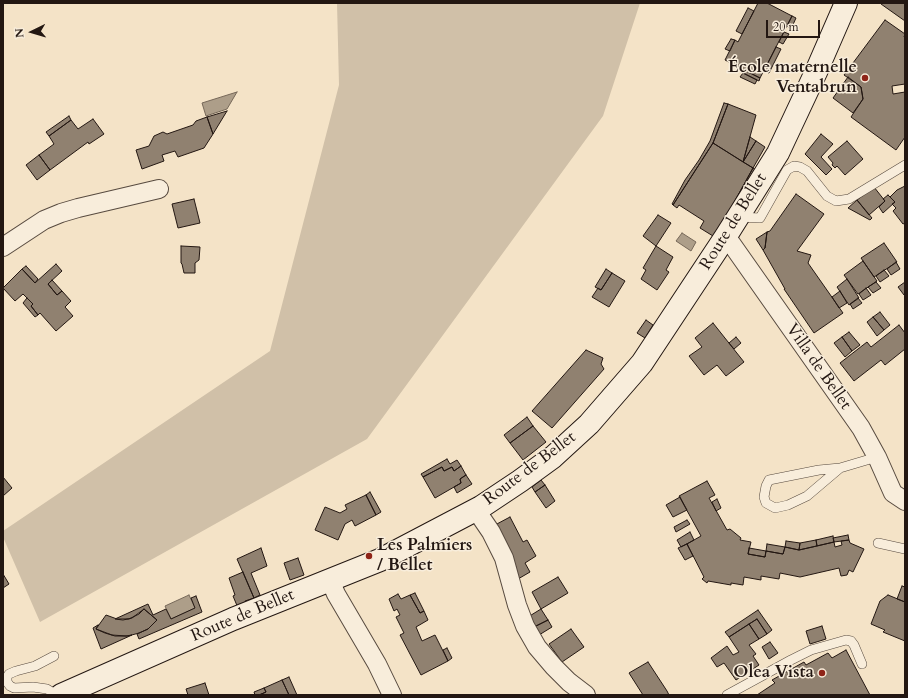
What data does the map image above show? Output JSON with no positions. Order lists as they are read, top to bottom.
{
  "streets": {
    "street": ["Route de Bellet", "Villa de Bellet"]
  },
  "crossings": [
    ["Route de Bellet", "Villa de Bellet"]
  ],
  "places": ["École maternelle Ventabrun", "Les Palmiers / Bellet", "Olea Vista"],
  "scale_bar": "20 m",
  "north": "left"
}
